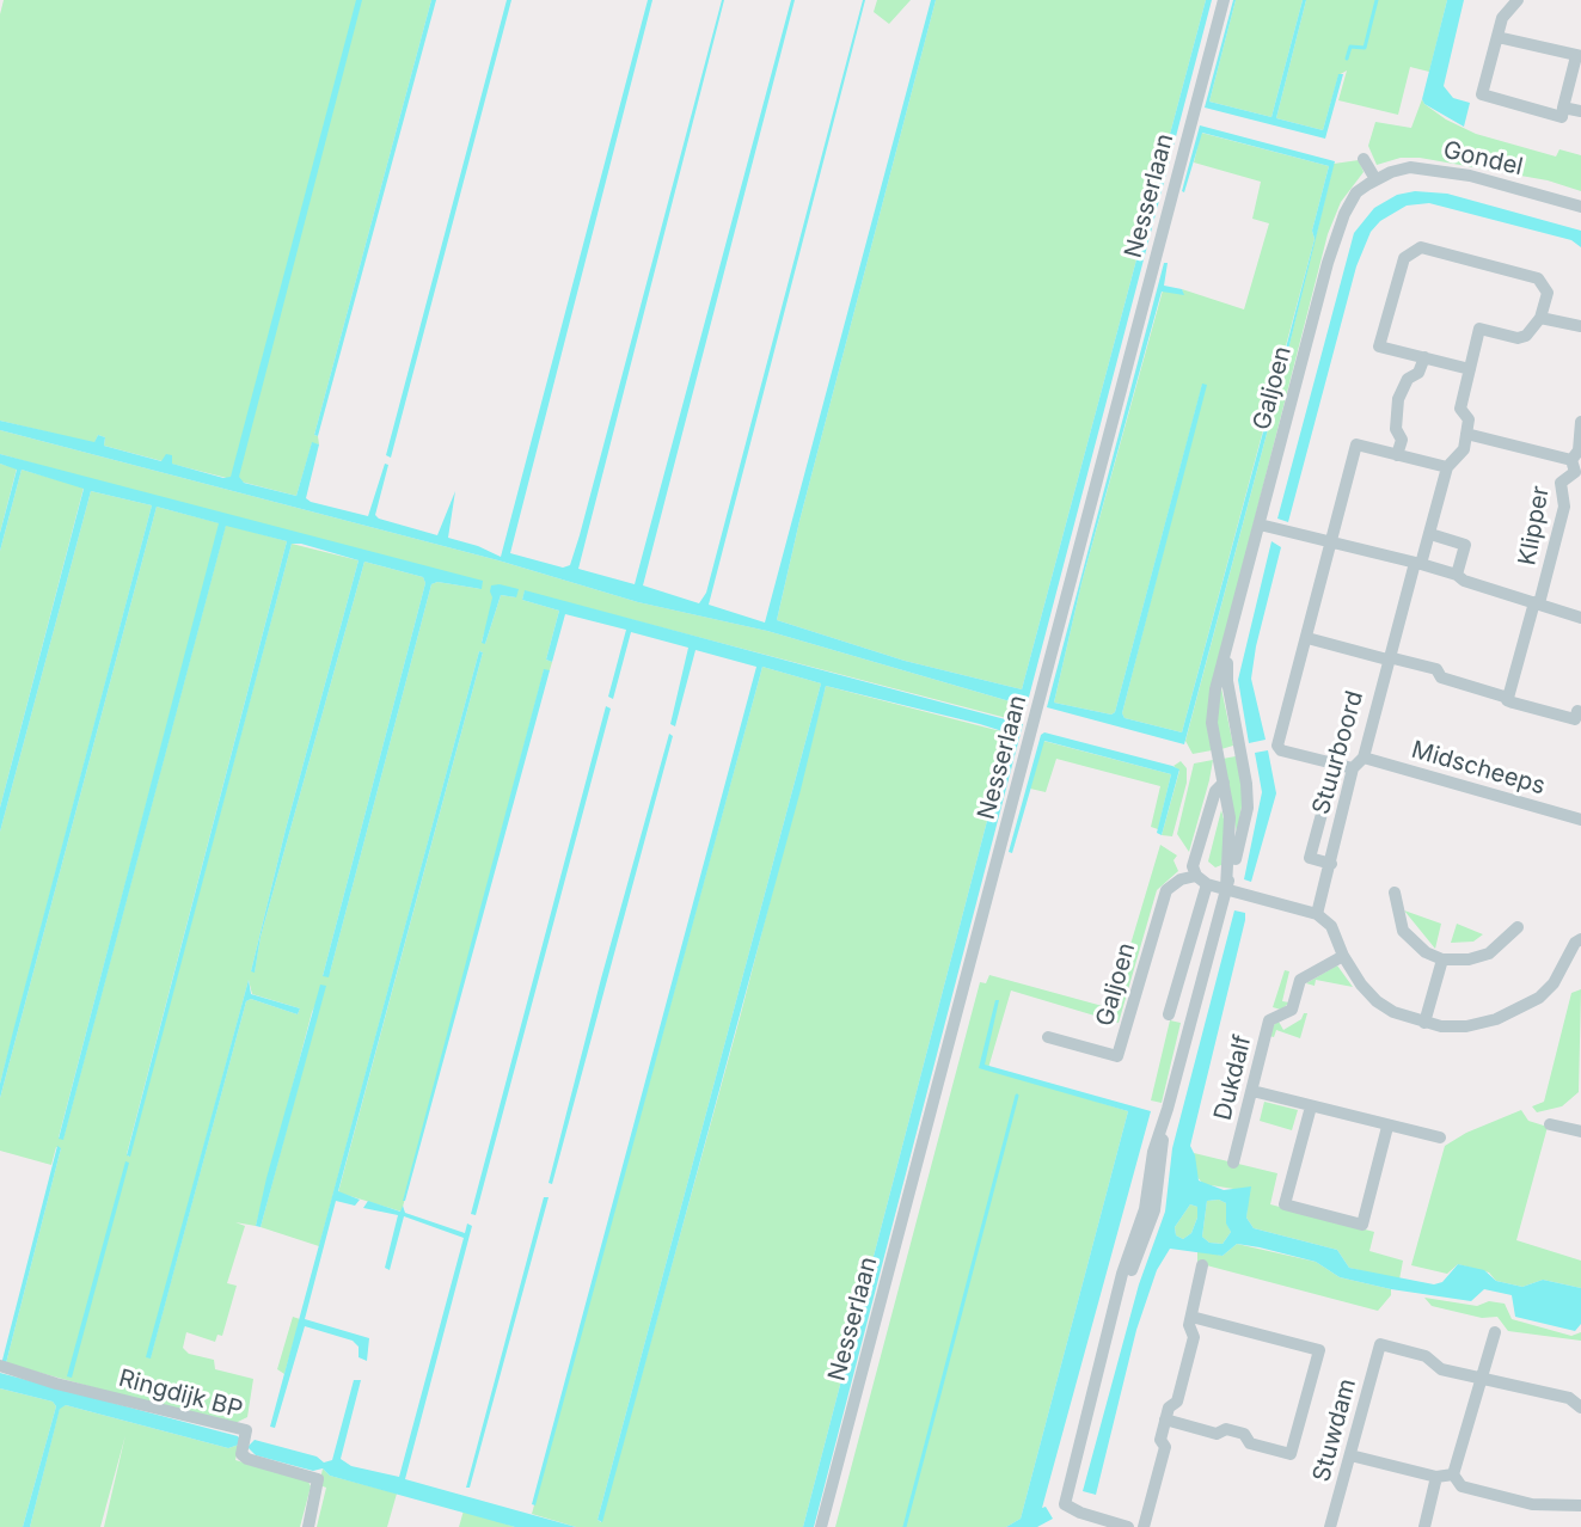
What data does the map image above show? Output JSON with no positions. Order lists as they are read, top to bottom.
{
  "streets": {
    "street": [
      "Gondel",
      "Nesserlaan",
      "Galjoen",
      "Klipper",
      "Stuurboord",
      "Midscheeps",
      "Dukdalf",
      "Ringdijk BP",
      "Stuwdam"
    ]
  },
  "crossings": [
    ["Gondel", "Galjoen"],
    ["Stuurboord", "Midscheeps"]
  ]
}
